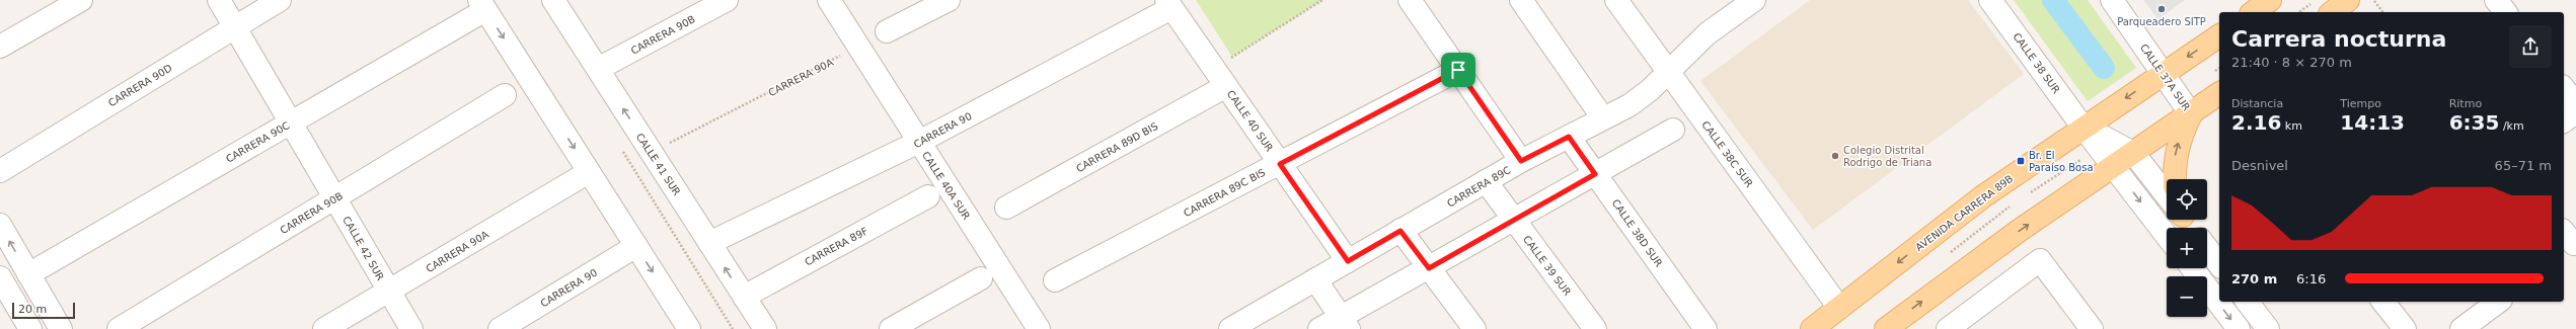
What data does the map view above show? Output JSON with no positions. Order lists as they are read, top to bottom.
{
  "streets": {
    "main road": ["AVENIDA CARRERA 89B"],
    "street": [
      "CARRERA 90B",
      "CALLE 38 SUR",
      "CARRERA 90A",
      "CALLE 37A SUR",
      "CARRERA 90D",
      "CALLE 40 SUR",
      "CARRERA 90",
      "CARRERA 90C",
      "CARRERA 89D BIS",
      "CALLE 38C SUR",
      "CALLE 41 SUR",
      "CALLE 40A SUR",
      "CARRERA 89C",
      "CARRERA 89C BIS",
      "CALLE 38D SUR",
      "CARRERA 89F",
      "CALLE 42 SUR",
      "CALLE 39 SUR"
    ]
  },
  "crossings": [
    ["CARRERA 90B", "CALLE 41 SUR"],
    ["CARRERA 90B", "CALLE 42 SUR"],
    ["CALLE 38 SUR", "AVENIDA CARRERA 89B"],
    ["CARRERA 90A", "CALLE 41 SUR"],
    ["CARRERA 90A", "CALLE 40A SUR"],
    ["CARRERA 90A", "CALLE 42 SUR"],
    ["CALLE 37A SUR", "AVENIDA CARRERA 89B"],
    ["CARRERA 90D", "CALLE 42 SUR"],
    ["CALLE 40 SUR", "CARRERA 90"],
    ["CALLE 40 SUR", "CARRERA 89D BIS"],
    ["CALLE 40 SUR", "CARRERA 89C"],
    ["CALLE 40 SUR", "CARRERA 89C BIS"],
    ["CARRERA 90", "CALLE 41 SUR"],
    ["CARRERA 90", "CALLE 40A SUR"],
    ["CARRERA 90C", "CALLE 42 SUR"],
    ["CALLE 38C SUR", "CARRERA 89C"],
    ["CALLE 38C SUR", "AVENIDA CARRERA 89B"],
    ["CALLE 41 SUR", "CARRERA 89F"],
    ["CARRERA 89C", "CALLE 38D SUR"],
    ["CARRERA 89C", "CALLE 39 SUR"]
  ],
  "places": {
    "other": ["Parqueadero SITP", "Colegio Distrital Rodrigo de Triana"],
    "transit": ["Br. El Paraíso Bosa"]
  },
  "scale_bar": "20 m",
  "page": {
    "heading": ["Carrera nocturna", "21:40 · 8 × 270 m"],
    "stats": [
      ["Distancia", "2.16 km"],
      ["Tiempo", "14:13"],
      ["Ritmo", "6:35 /km"]
    ],
    "chart": ["Desnivel", "65–71 m"],
    "map_buttons": ["+", "−"],
    "list": [
      {
        "name": "270 m",
        "note": "6:16"
      }
    ],
    "scale": "20 m"
  }
}
